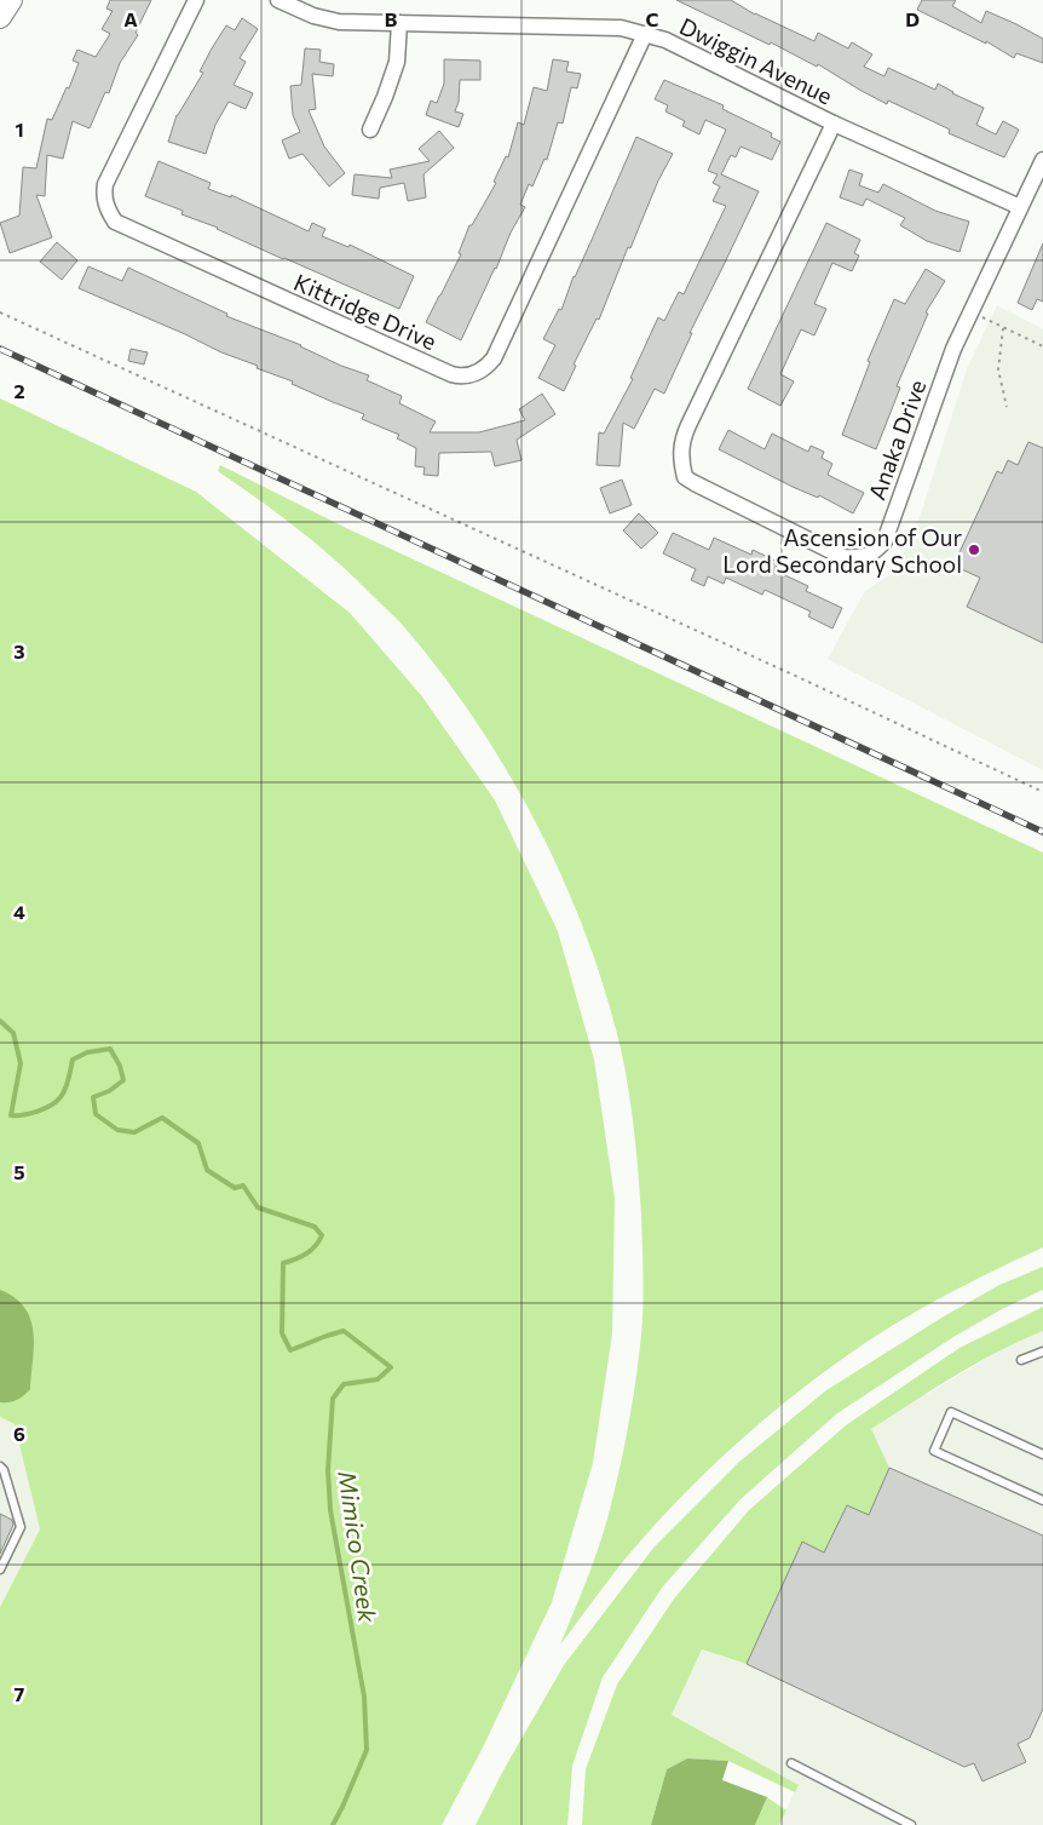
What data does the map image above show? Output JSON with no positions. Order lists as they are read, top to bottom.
{
  "streets": {
    "street": ["Dwiggin Avenue", "Kittridge Drive", "Anaka Drive"]
  },
  "crossings": [
    ["Dwiggin Avenue", "Kittridge Drive"],
    ["Dwiggin Avenue", "Anaka Drive"]
  ],
  "water": ["Mimico Creek"],
  "places": ["Ascension of Our Lord Secondary School"],
  "grid": {
    "columns": [
      "A",
      "B",
      "C",
      "D"
    ],
    "rows": [
      "1",
      "2",
      "3",
      "4",
      "5",
      "6",
      "7"
    ]
  }
}
